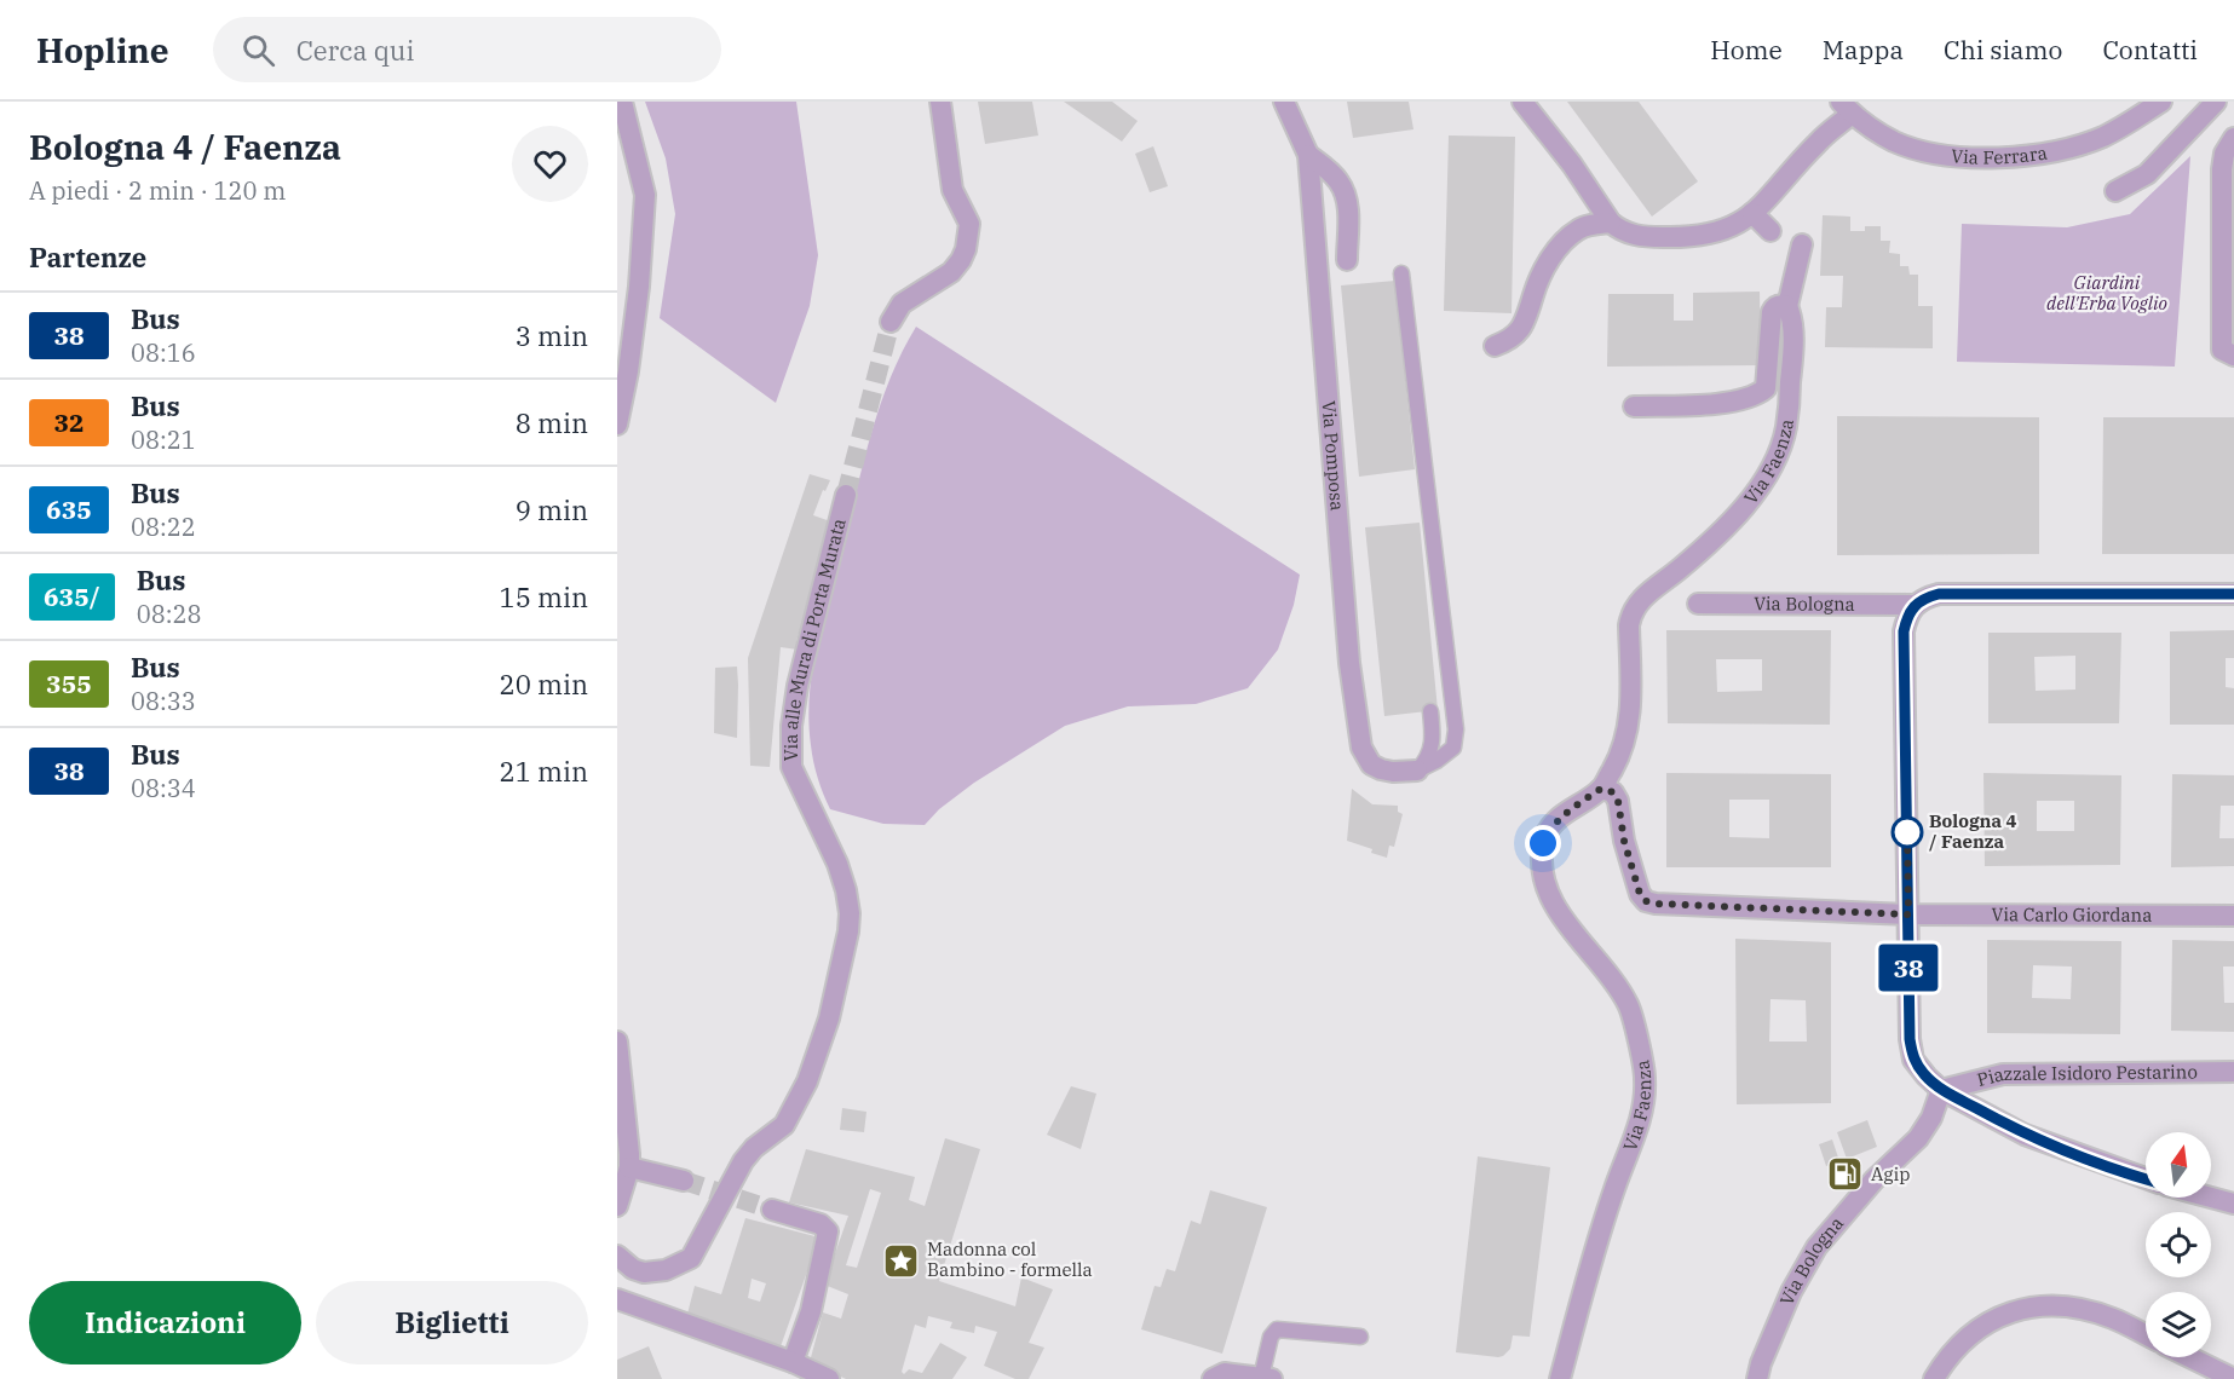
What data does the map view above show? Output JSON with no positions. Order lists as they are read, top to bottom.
{
  "streets": {
    "street": [
      "Via Ferrara",
      "Via Pomposa",
      "Via Faenza",
      "Via Bologna",
      "Via alle Mura di Porta Murata",
      "Via Carlo Giordana",
      "Piazzale Isidoro Pestarino"
    ]
  },
  "crossings": [
    ["Via Bologna", "Piazzale Isidoro Pestarino"]
  ],
  "parks": ["Giardini dell'Erba Voglio"],
  "places": {
    "other": ["Bologna 4 / Faenza"],
    "fuel station": ["Agip"],
    "place": ["Madonna col Bambino - formella"]
  },
  "lines": ["bus line 38"],
  "north": "top",
  "page": {
    "header": "Hopline",
    "search": "Cerca qui",
    "nav": [
      "Home",
      "Mappa",
      "Chi siamo",
      "Contatti"
    ],
    "heading": [
      ["Bologna 4 / Faenza", "A piedi · 2 min · 120 m"],
      "Partenze"
    ],
    "on_map": "38",
    "list": [
      {
        "mark": "38",
        "name": "Bus",
        "note": "08:16",
        "value": "3 min"
      },
      {
        "mark": "32",
        "name": "Bus",
        "note": "08:21",
        "value": "8 min"
      },
      {
        "mark": "635",
        "name": "Bus",
        "note": "08:22",
        "value": "9 min"
      },
      {
        "mark": "635/",
        "name": "Bus",
        "note": "08:28",
        "value": "15 min"
      },
      {
        "mark": "355",
        "name": "Bus",
        "note": "08:33",
        "value": "20 min"
      },
      {
        "mark": "38",
        "name": "Bus",
        "note": "08:34",
        "value": "21 min"
      }
    ],
    "buttons": ["Indicazioni", "Biglietti"]
  }
}
